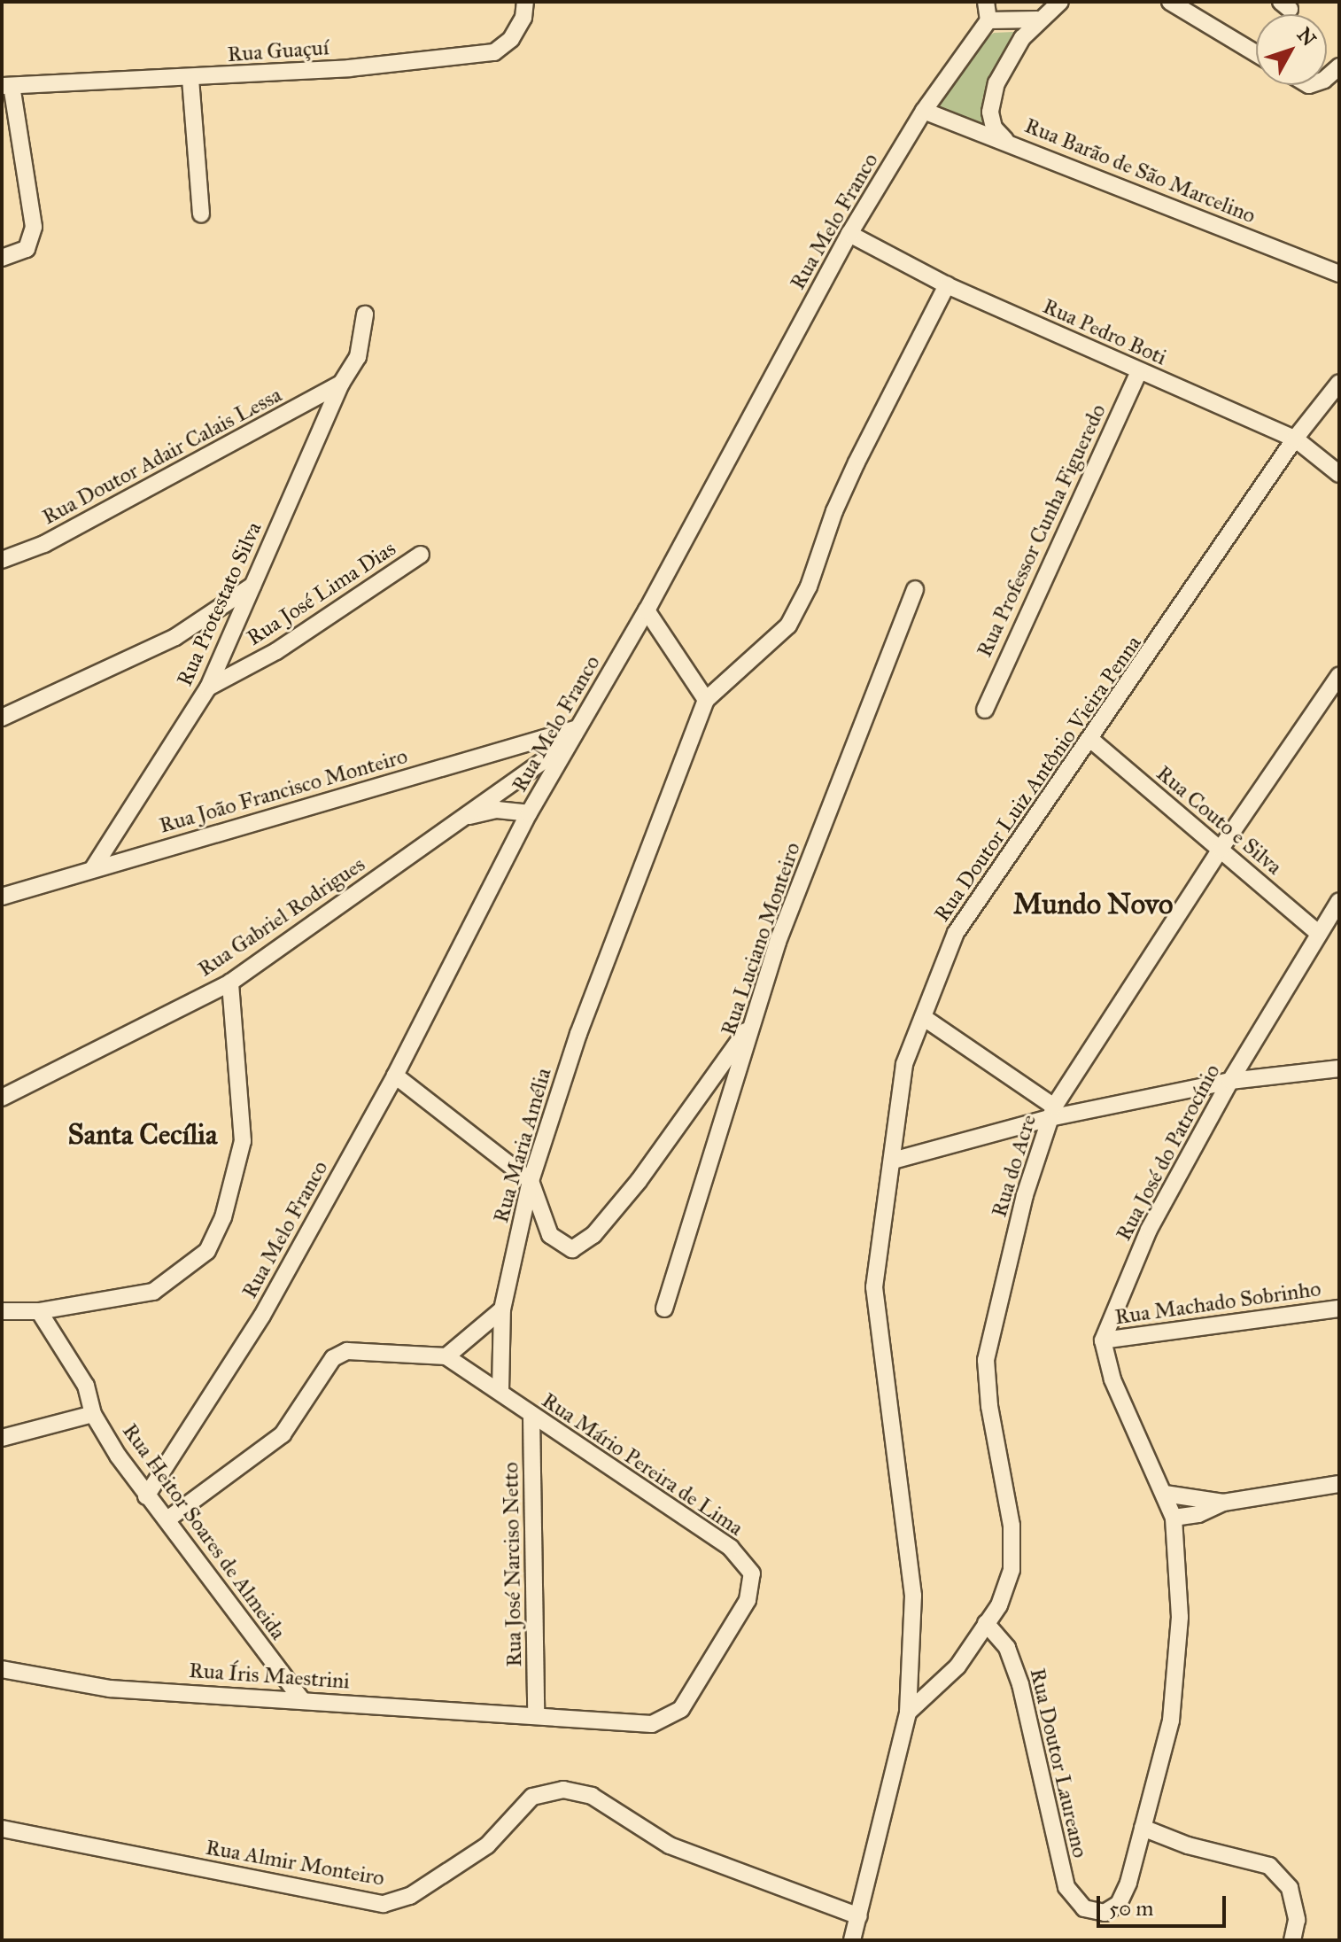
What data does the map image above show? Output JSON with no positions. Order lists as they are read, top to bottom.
{
  "streets": {
    "street": [
      "Rua Guaçuí",
      "Rua Barão de São Marcelino",
      "Rua Melo Franco",
      "Rua Pedro Boti",
      "Rua Doutor Adair Calais Lessa",
      "Rua Professor Cunha Figueredo",
      "Rua José Lima Dias",
      "Rua Protestato Silva",
      "Rua Doutor Luiz Antônio Vieira Penna",
      "Rua João Francisco Monteiro",
      "Rua Couto e Silva",
      "Rua Gabriel Rodrigues",
      "Rua Luciano Monteiro",
      "Rua Maria Amélia",
      "Rua José do Patrocínio",
      "Rua do Acre",
      "Rua Machado Sobrinho",
      "Rua Mário Pereira de Lima",
      "Rua Heitor Soares de Almeida",
      "Rua José Narciso Netto",
      "Rua Íris Maestrini",
      "Rua Doutor Laureano",
      "Rua Almir Monteiro"
    ]
  },
  "crossings": [
    ["Rua Barão de São Marcelino", "Rua Melo Franco"],
    ["Rua Melo Franco", "Rua Pedro Boti"],
    ["Rua Melo Franco", "Rua João Francisco Monteiro"],
    ["Rua Melo Franco", "Rua Gabriel Rodrigues"],
    ["Rua Melo Franco", "Rua Heitor Soares de Almeida"],
    ["Rua Pedro Boti", "Rua Professor Cunha Figueredo"],
    ["Rua Pedro Boti", "Rua Doutor Luiz Antônio Vieira Penna"],
    ["Rua Doutor Adair Calais Lessa", "Rua Protestato Silva"],
    ["Rua José Lima Dias", "Rua Protestato Silva"],
    ["Rua Protestato Silva", "Rua João Francisco Monteiro"],
    ["Rua Doutor Luiz Antônio Vieira Penna", "Rua Couto e Silva"],
    ["Rua Doutor Luiz Antônio Vieira Penna", "Rua do Acre"],
    ["Rua Doutor Luiz Antônio Vieira Penna", "Rua Almir Monteiro"],
    ["Rua Couto e Silva", "Rua José do Patrocínio"],
    ["Rua Couto e Silva", "Rua do Acre"],
    ["Rua José do Patrocínio", "Rua Machado Sobrinho"],
    ["Rua do Acre", "Rua Doutor Laureano"],
    ["Rua Mário Pereira de Lima", "Rua José Narciso Netto"],
    ["Rua Mário Pereira de Lima", "Rua Íris Maestrini"],
    ["Rua Heitor Soares de Almeida", "Rua Íris Maestrini"],
    ["Rua José Narciso Netto", "Rua Íris Maestrini"]
  ],
  "districts": ["Mundo Novo", "Santa Cecília"],
  "scale_bar": "50 m",
  "north": "top right"
}
